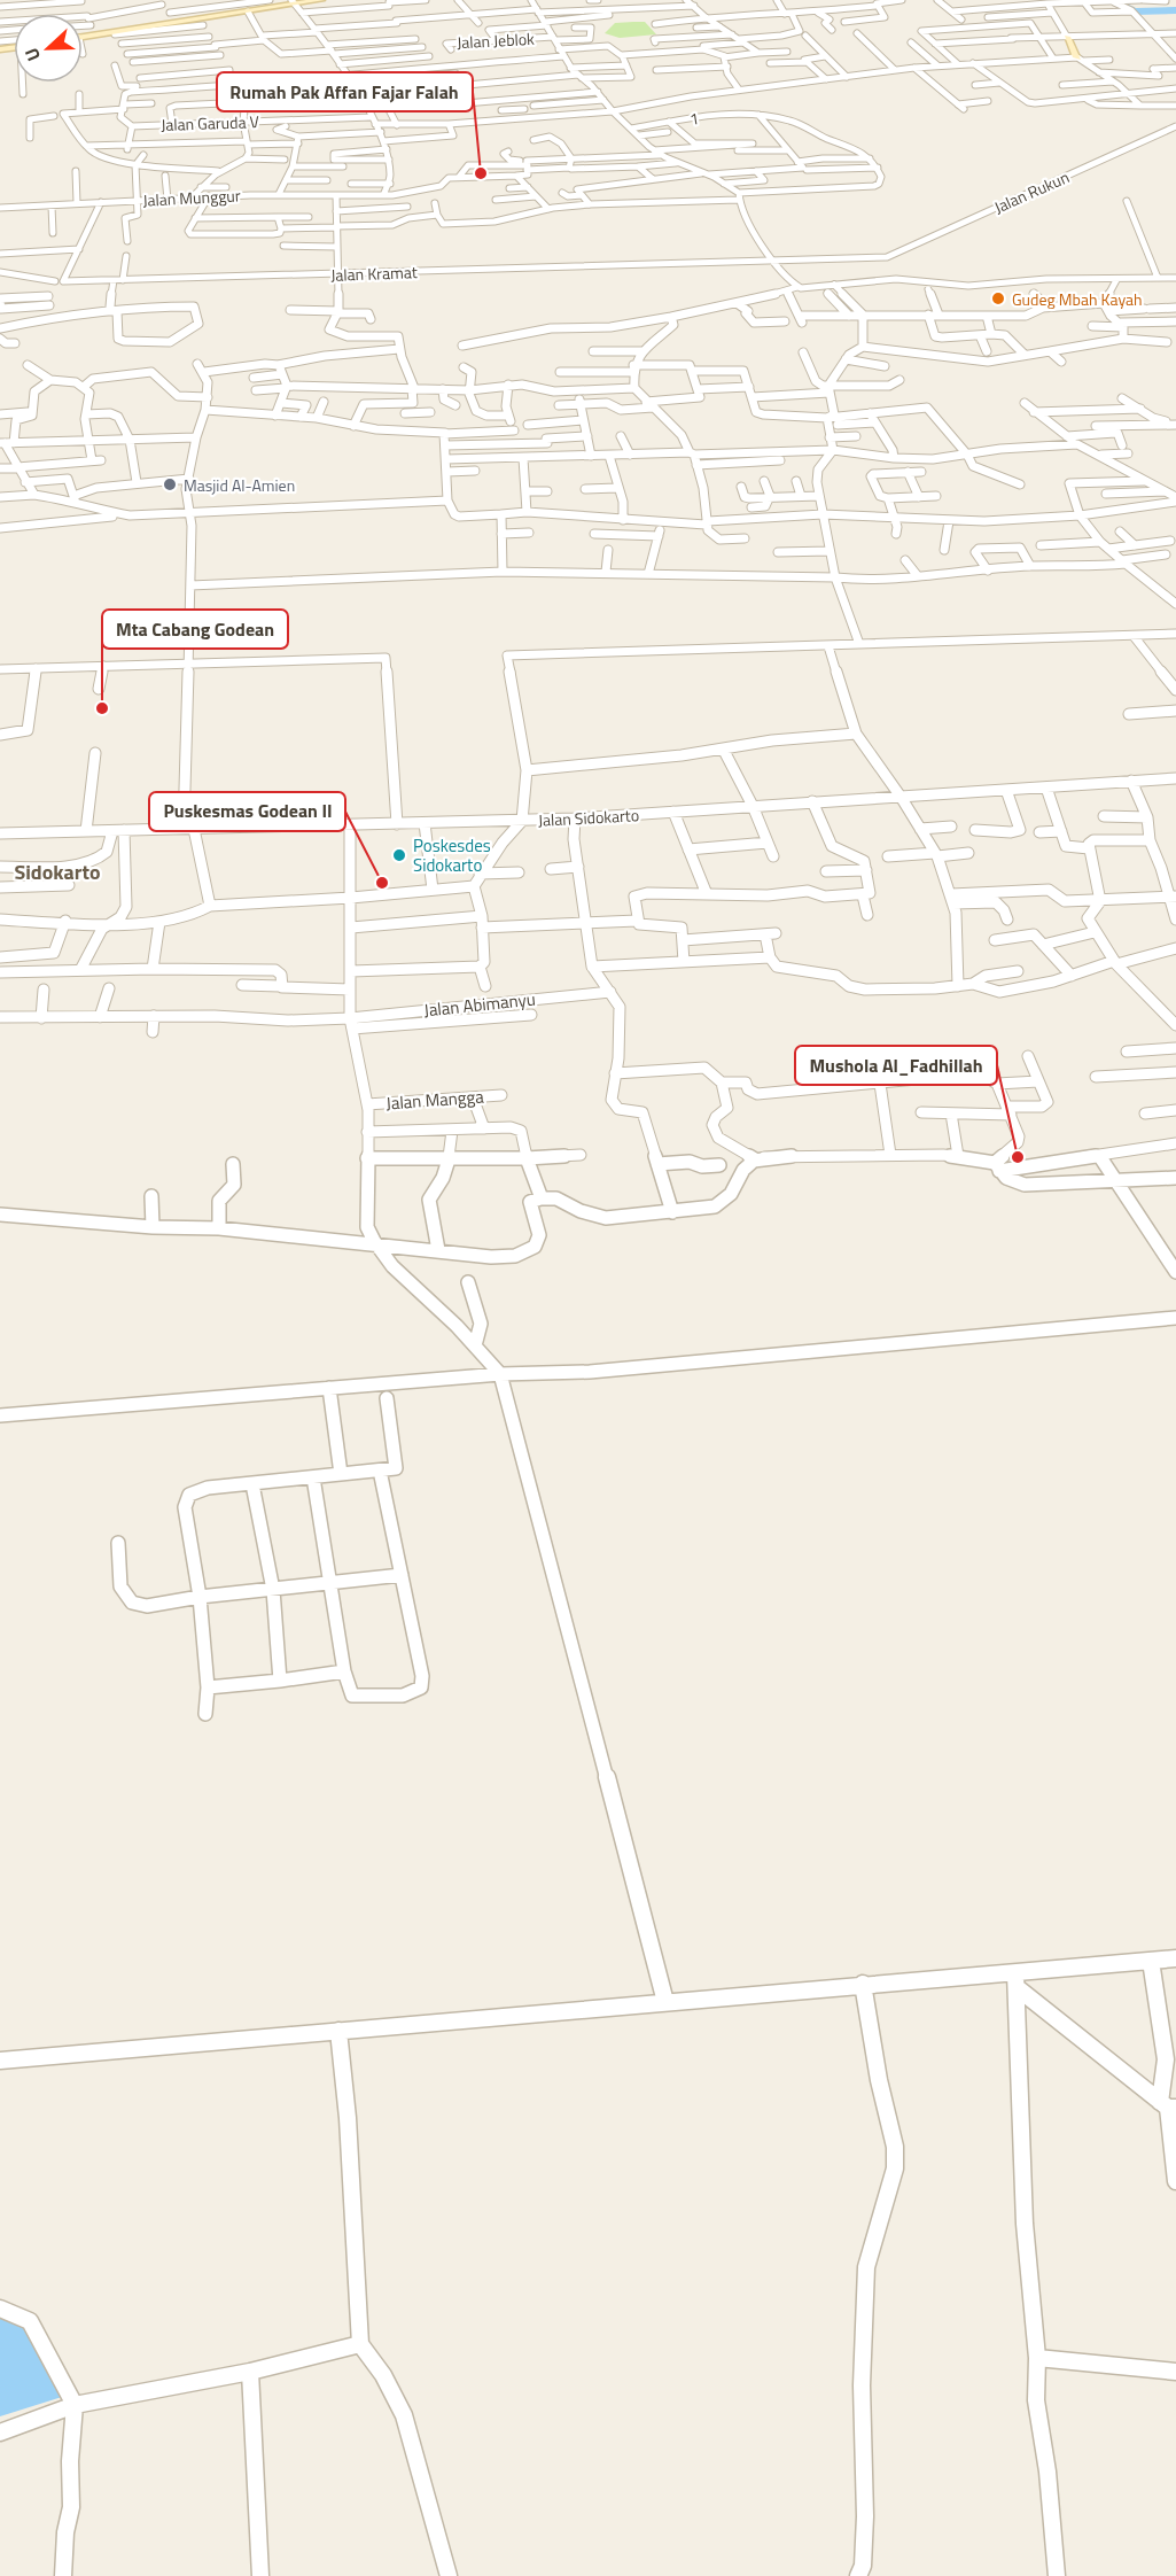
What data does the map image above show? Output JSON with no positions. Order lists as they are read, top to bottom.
{
  "streets": {
    "street": [
      "Jalan Jeblok",
      "1",
      "Jalan Garuda V",
      "Jalan Rukun",
      "Jalan Munggur",
      "Jalan Kramat",
      "Jalan Sidokarto",
      "Jalan Abimanyu",
      "Jalan Mangga"
    ]
  },
  "crossings": [
    ["Jalan Rukun", "Jalan Kramat"]
  ],
  "districts": ["Sidokarto"],
  "places": [
    "Rumah Pak Affan Fajar Falah",
    "Gudeg Mbah Kayah",
    "Masjid Al-Amien",
    "Mta Cabang Godean",
    "Poskesdes Sidokarto",
    "Puskesmas Godean II",
    "Mushola Al_Fadhillah"
  ],
  "north": "left"
}
